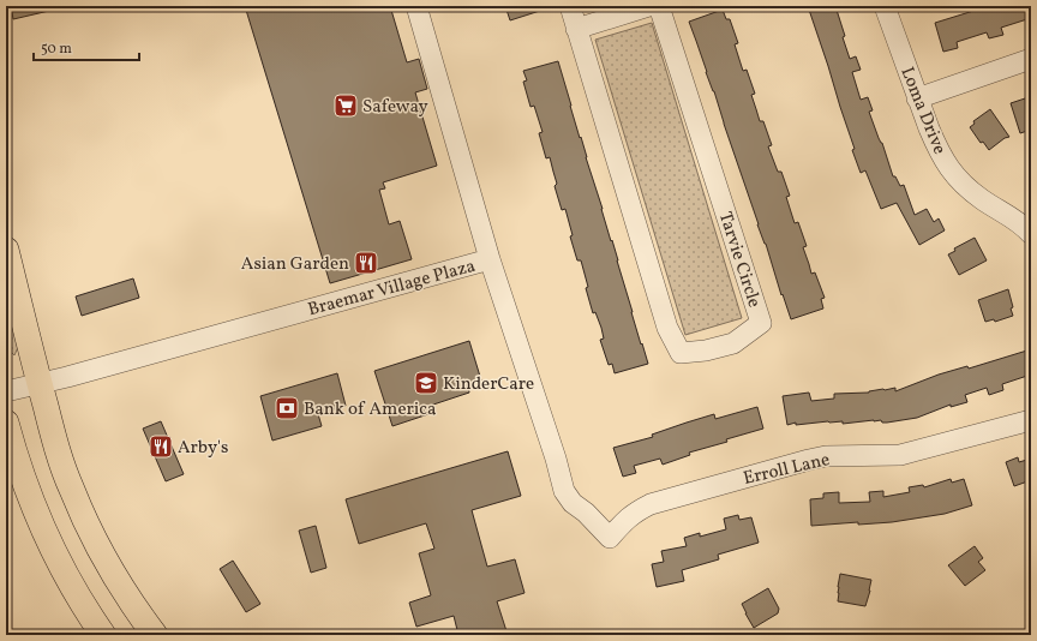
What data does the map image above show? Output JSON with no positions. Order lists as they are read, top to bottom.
{
  "streets": {
    "street": [
      "Loma Drive",
      "Tarvie Circle",
      "Braemar Village Plaza",
      "Erroll Lane"
    ]
  },
  "crossings": [
    ["Braemar Village Plaza", "Erroll Lane"]
  ],
  "places": {
    "supermarket": ["Safeway"],
    "restaurant": ["Asian Garden", "Arby's"],
    "school or university": ["KinderCare"],
    "bank": ["Bank of America"]
  },
  "scale_bar": "50 m"
}
